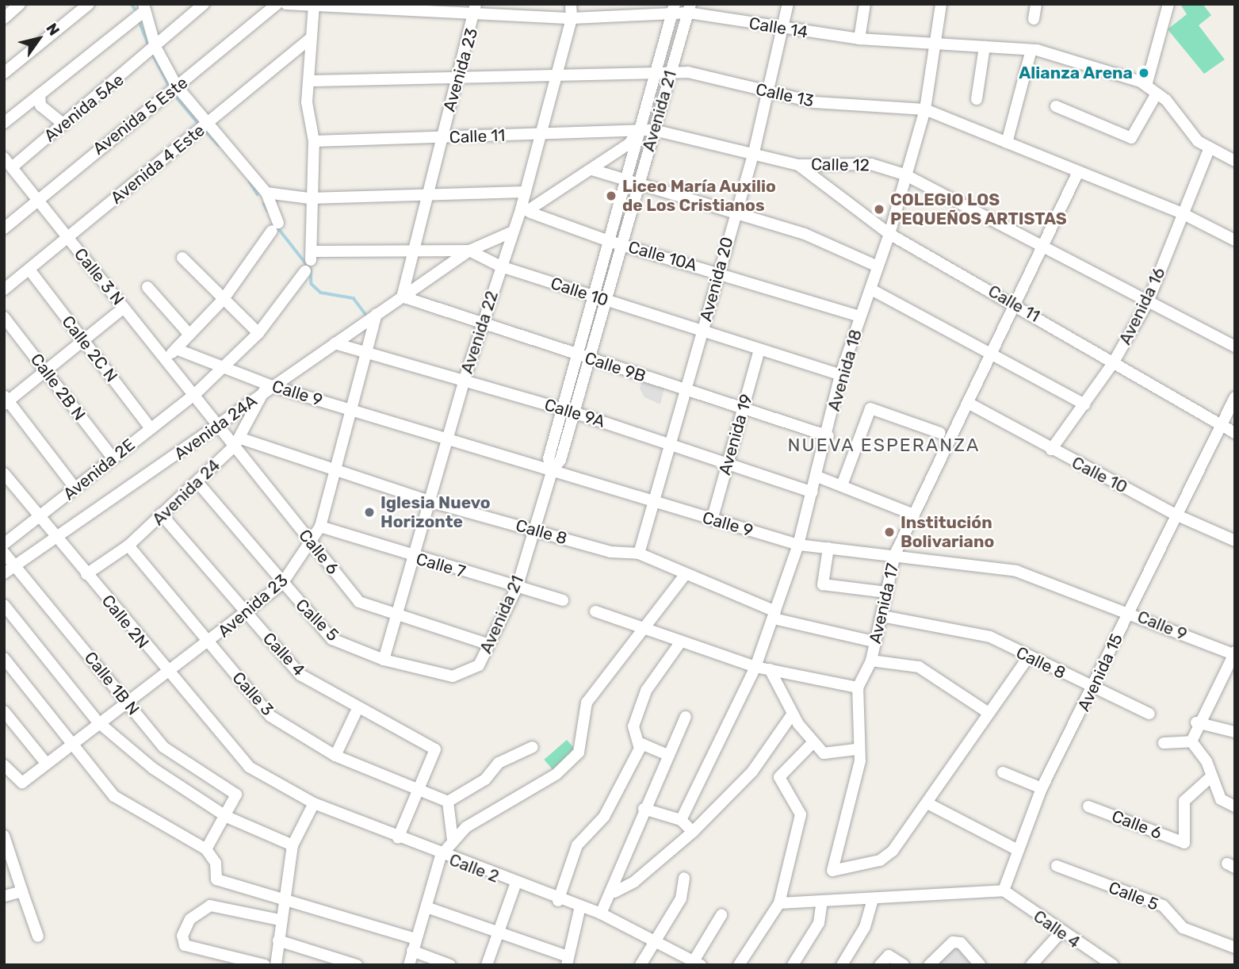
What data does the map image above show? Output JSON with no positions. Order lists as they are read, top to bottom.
{
  "streets": {
    "street": [
      "Calle 14",
      "Avenida 23",
      "Calle 13",
      "Avenida 5Ae",
      "Avenida 21",
      "Avenida 5 Este",
      "Calle 11",
      "Avenida 4 Este",
      "Calle 12",
      "Calle 10A",
      "Calle 3 N",
      "Avenida 20",
      "Calle 10",
      "Avenida 16",
      "Avenida 22",
      "Calle 2C N",
      "Calle 9B",
      "Avenida 18",
      "Calle 2B N",
      "Calle 9",
      "Calle 9A",
      "Avenida 24A",
      "Avenida 19",
      "Avenida 2E",
      "Avenida 24",
      "Calle 8",
      "Calle 6",
      "Calle 7",
      "Avenida 17",
      "Calle 5",
      "Calle 2N",
      "Calle 4",
      "Avenida 15",
      "Calle 1B N",
      "Calle 3",
      "Calle 2"
    ]
  },
  "crossings": [
    ["Calle 14", "Avenida 23"],
    ["Calle 14", "Avenida 21"],
    ["Calle 14", "Avenida 20"],
    ["Calle 14", "Avenida 16"],
    ["Calle 14", "Avenida 22"],
    ["Calle 14", "Avenida 18"],
    ["Avenida 23", "Calle 13"],
    ["Avenida 23", "Calle 11"],
    ["Avenida 23", "Calle 10"],
    ["Avenida 23", "Calle 9B"],
    ["Avenida 23", "Calle 9"],
    ["Avenida 23", "Calle 9A"],
    ["Avenida 23", "Avenida 24A"],
    ["Avenida 23", "Calle 8"],
    ["Avenida 23", "Calle 6"],
    ["Avenida 23", "Calle 7"],
    ["Avenida 23", "Calle 5"],
    ["Avenida 23", "Calle 2N"],
    ["Avenida 23", "Calle 4"],
    ["Avenida 23", "Calle 1B N"],
    ["Avenida 23", "Calle 3"],
    ["Calle 13", "Avenida 21"],
    ["Calle 13", "Avenida 20"],
    ["Calle 13", "Avenida 16"],
    ["Calle 13", "Avenida 22"],
    ["Calle 13", "Avenida 18"],
    ["Calle 13", "Avenida 17"],
    ["Avenida 5Ae", "Calle 3 N"],
    ["Avenida 21", "Calle 11"],
    ["Avenida 21", "Calle 12"],
    ["Avenida 21", "Calle 10A"],
    ["Avenida 21", "Calle 10"],
    ["Avenida 21", "Calle 9B"],
    ["Avenida 21", "Calle 9"],
    ["Avenida 21", "Calle 9A"],
    ["Avenida 21", "Calle 8"],
    ["Avenida 21", "Calle 6"],
    ["Avenida 21", "Calle 7"],
    ["Avenida 21", "Calle 5"],
    ["Avenida 5 Este", "Calle 3 N"],
    ["Calle 11", "Calle 12"],
    ["Calle 11", "Avenida 16"],
    ["Calle 11", "Avenida 22"],
    ["Calle 11", "Avenida 18"],
    ["Calle 11", "Avenida 17"],
    ["Calle 11", "Avenida 15"],
    ["Avenida 4 Este", "Calle 3 N"],
    ["Avenida 4 Este", "Calle 2C N"],
    ["Calle 12", "Avenida 20"],
    ["Calle 12", "Avenida 16"],
    ["Calle 12", "Avenida 18"],
    ["Calle 12", "Avenida 17"],
    ["Calle 10A", "Avenida 20"],
    ["Calle 10A", "Avenida 22"],
    ["Calle 10A", "Avenida 18"],
    ["Calle 3 N", "Avenida 2E"],
    ["Calle 3 N", "Calle 6"],
    ["Avenida 20", "Calle 10"],
    ["Avenida 20", "Calle 9B"],
    ["Avenida 20", "Calle 9"],
    ["Avenida 20", "Calle 9A"],
    ["Avenida 20", "Calle 8"],
    ["Calle 10", "Avenida 16"],
    ["Calle 10", "Avenida 22"],
    ["Calle 10", "Avenida 18"],
    ["Calle 10", "Avenida 24A"],
    ["Calle 10", "Avenida 19"],
    ["Calle 10", "Avenida 17"],
    ["Calle 10", "Avenida 15"],
    ["Avenida 22", "Calle 9B"],
    ["Avenida 22", "Calle 9"],
    ["Avenida 22", "Calle 9A"],
    ["Avenida 22", "Avenida 24A"],
    ["Avenida 22", "Calle 8"],
    ["Avenida 22", "Calle 6"],
    ["Avenida 22", "Calle 7"],
    ["Avenida 22", "Calle 5"],
    ["Calle 2C N", "Avenida 2E"],
    ["Calle 9B", "Avenida 18"],
    ["Calle 9B", "Avenida 24A"],
    ["Calle 9B", "Avenida 19"],
    ["Avenida 18", "Calle 9"],
    ["Avenida 18", "Calle 9A"],
    ["Avenida 18", "Calle 8"],
    ["Calle 2B N", "Avenida 2E"],
    ["Calle 9", "Avenida 24A"],
    ["Calle 9", "Avenida 19"],
    ["Calle 9", "Avenida 24"],
    ["Calle 9", "Avenida 17"],
    ["Calle 9", "Avenida 15"],
    ["Calle 9A", "Avenida 24A"],
    ["Calle 9A", "Avenida 19"],
    ["Avenida 24A", "Avenida 24"],
    ["Avenida 24A", "Calle 6"],
    ["Avenida 24A", "Calle 2N"],
    ["Avenida 24A", "Calle 1B N"],
    ["Avenida 2E", "Calle 6"],
    ["Avenida 2E", "Calle 2N"],
    ["Avenida 24", "Calle 8"],
    ["Avenida 24", "Calle 6"],
    ["Avenida 24", "Calle 5"],
    ["Avenida 24", "Calle 2N"],
    ["Avenida 24", "Calle 4"],
    ["Avenida 24", "Calle 3"],
    ["Calle 8", "Calle 6"],
    ["Calle 8", "Avenida 17"],
    ["Calle 8", "Avenida 15"],
    ["Calle 2N", "Calle 2"],
    ["Calle 4", "Avenida 15"],
    ["Calle 4", "Calle 3"]
  ],
  "districts": ["NUEVA ESPERANZA"],
  "places": [
    "Alianza Arena",
    "Liceo María Auxilio de Los Cristianos",
    "COLEGIO LOS PEQUEÑOS ARTISTAS",
    "Iglesia Nuevo Horizonte",
    "Institución Bolivariano"
  ],
  "north": "top right"
}
